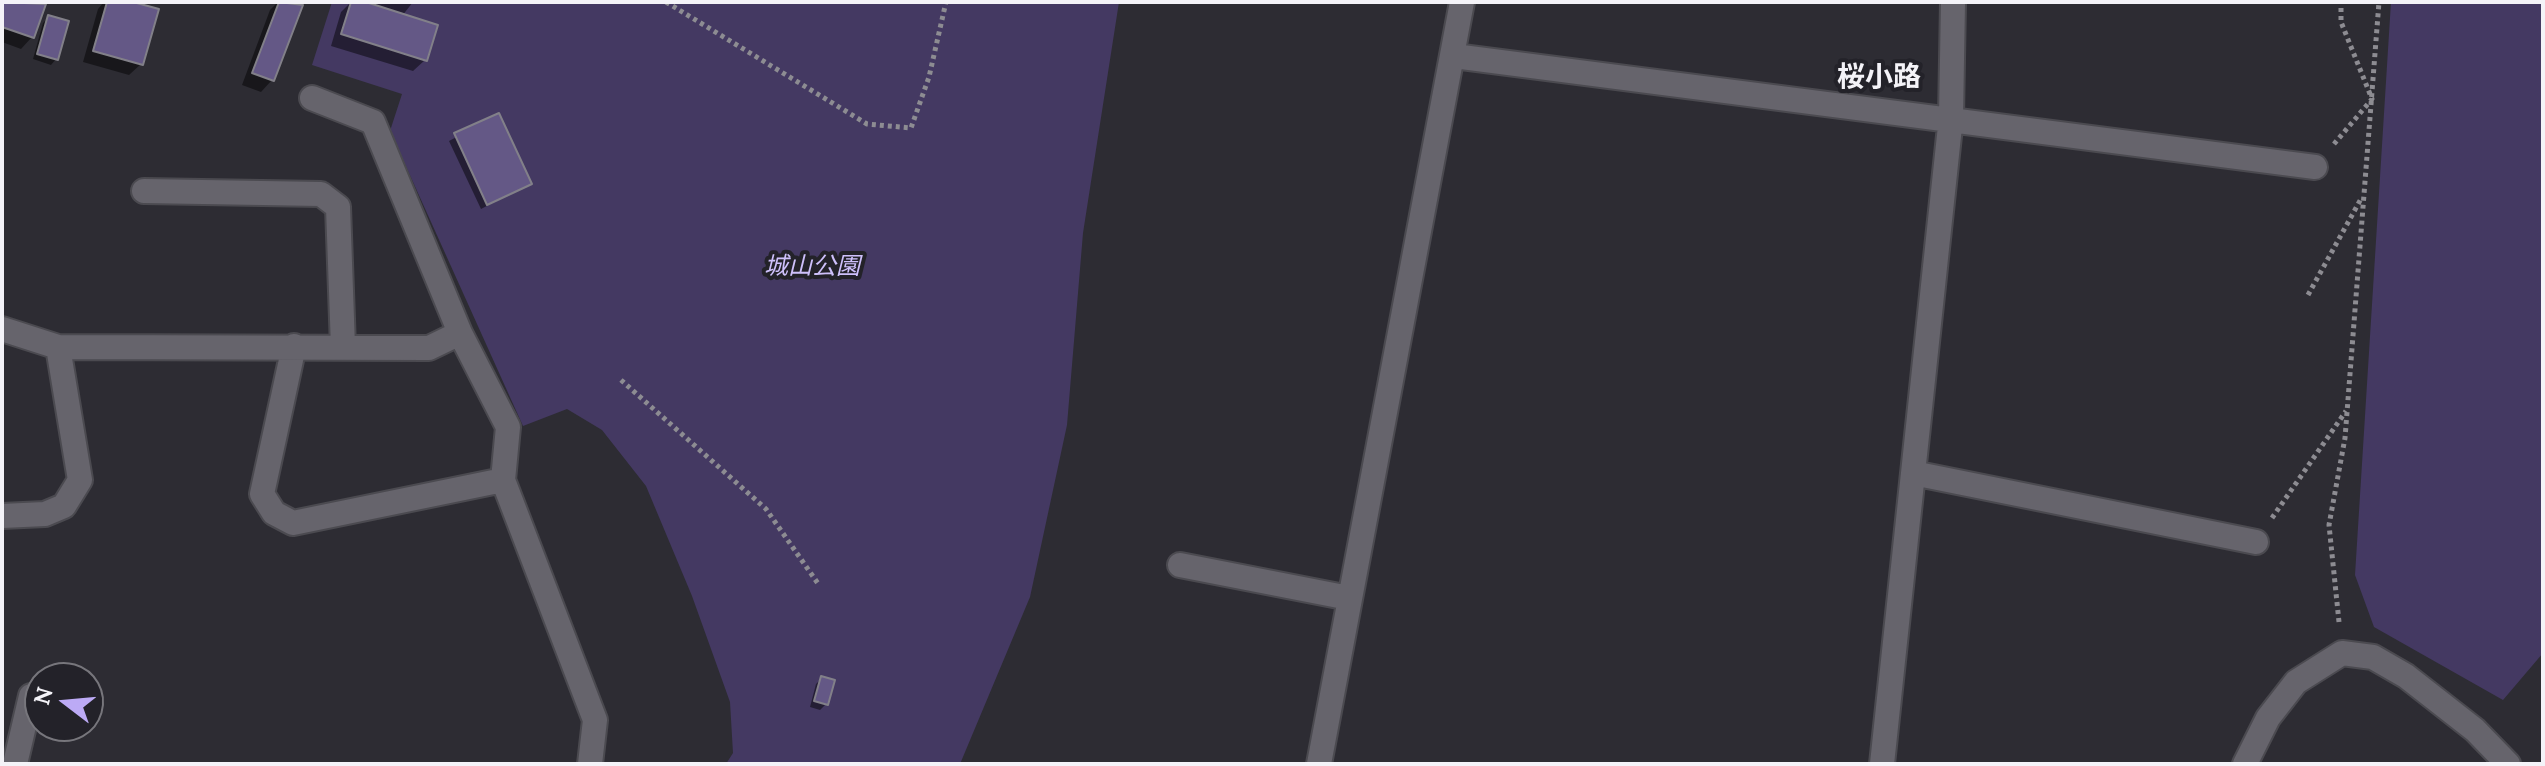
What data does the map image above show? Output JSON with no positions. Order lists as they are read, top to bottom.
{
  "districts": ["桜小路"],
  "parks": ["城山公園"],
  "north": "left"
}
